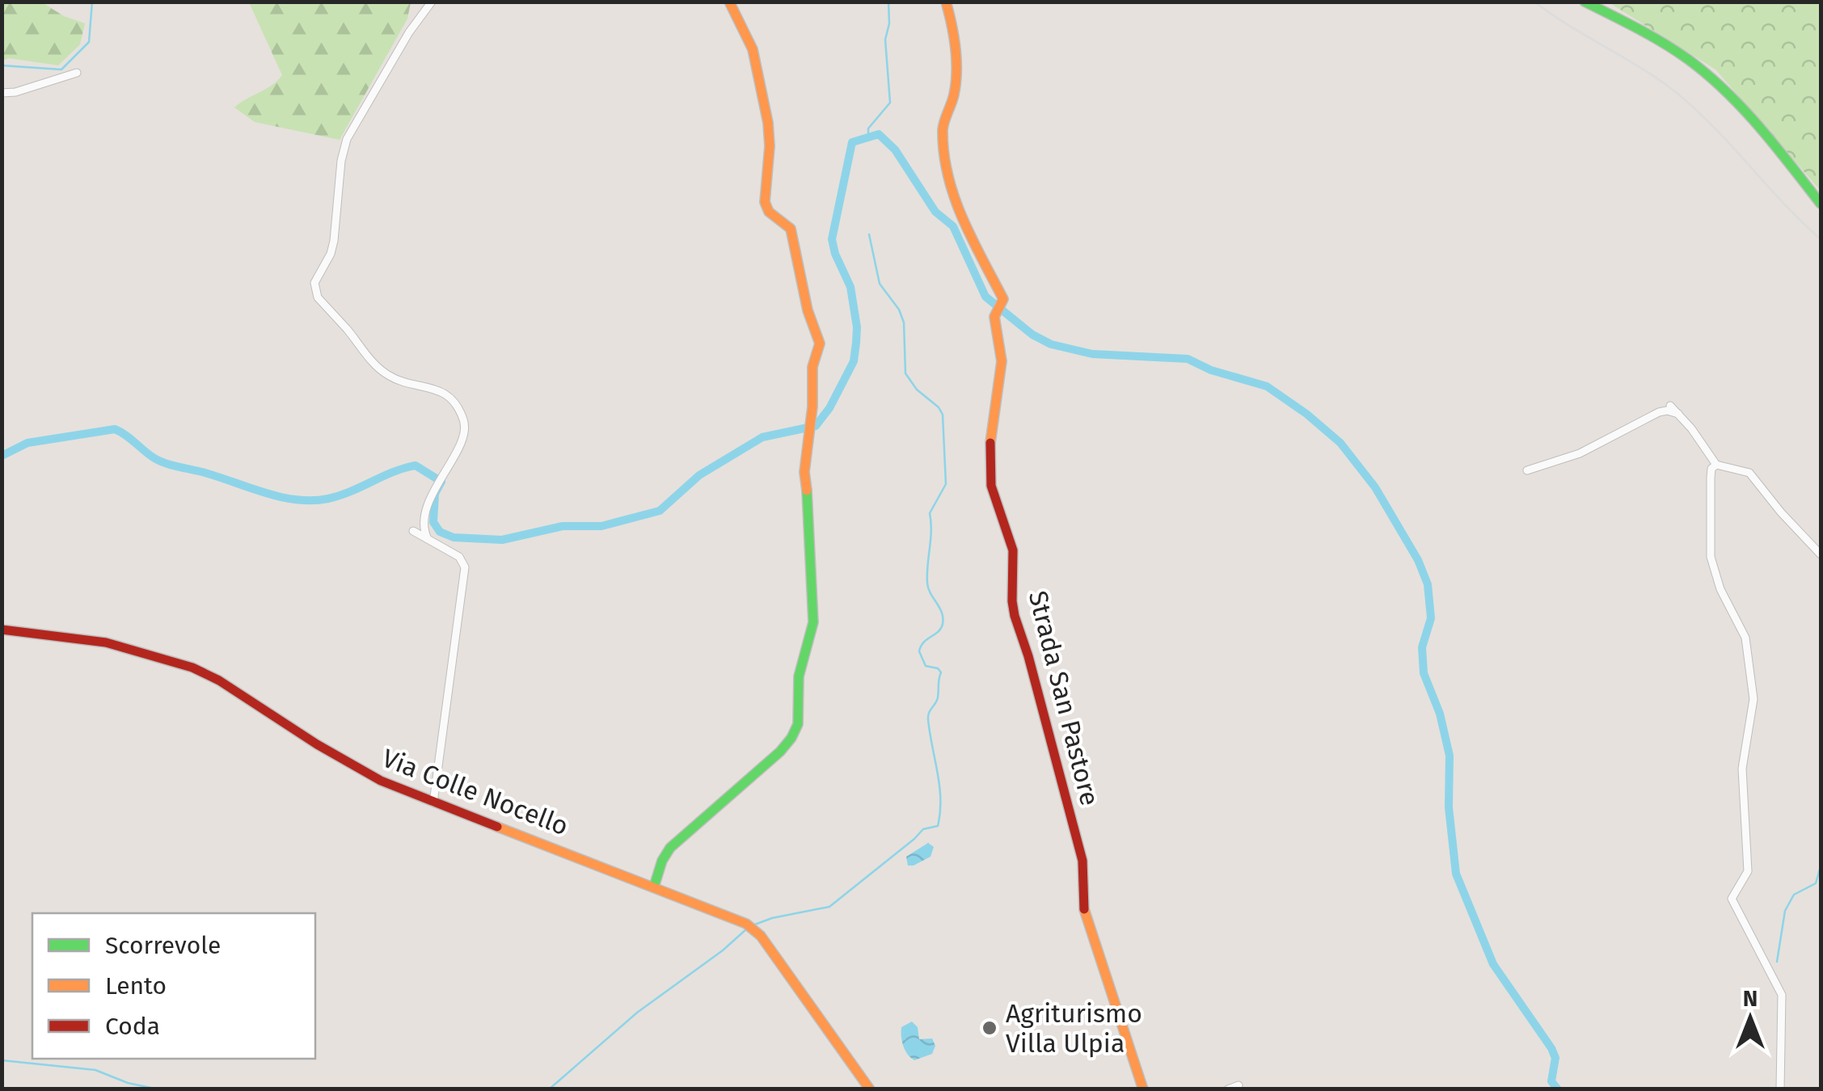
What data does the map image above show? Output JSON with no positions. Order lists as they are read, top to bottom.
{
  "streets": {
    "street": ["Strada San Pastore", "Via Colle Nocello"]
  },
  "places": ["Agriturismo Villa Ulpia"],
  "legend": ["Scorrevole", "Lento", "Coda"],
  "north": "top"
}
